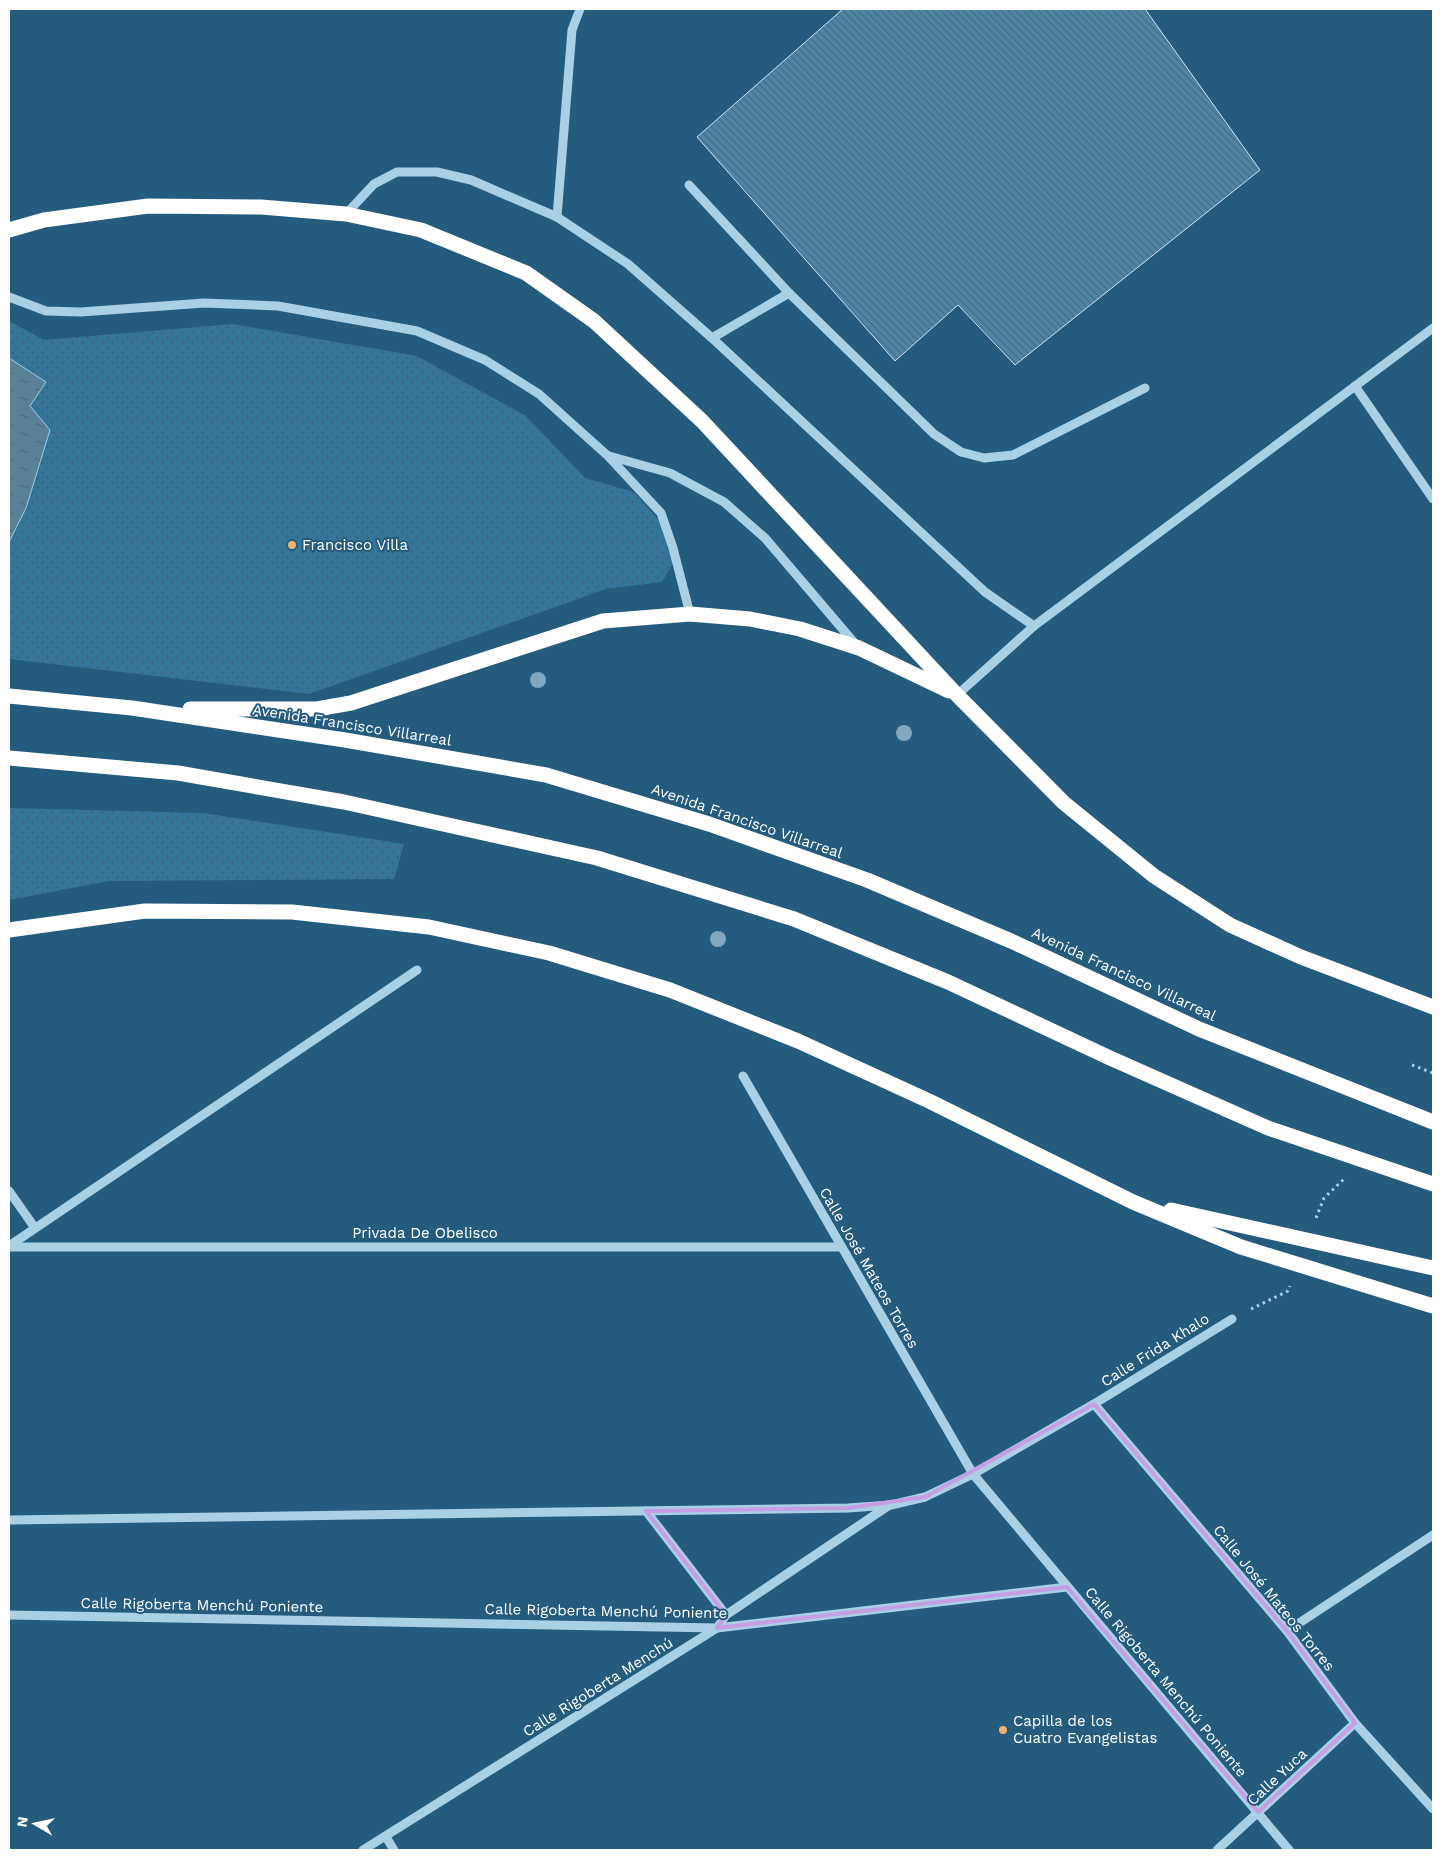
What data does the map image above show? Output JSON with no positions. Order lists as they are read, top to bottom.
{
  "streets": {
    "highway": ["Avenida Francisco Villarreal"],
    "street": [
      "Privada De Obelisco",
      "Calle José Mateos Torres",
      "Calle Frida Khalo",
      "Calle Rigoberta Menchú Poniente",
      "Calle Rigoberta Menchú",
      "Calle Yuca"
    ]
  },
  "crossings": [
    ["Privada De Obelisco", "Calle José Mateos Torres"],
    ["Calle José Mateos Torres", "Calle Frida Khalo"],
    ["Calle José Mateos Torres", "Calle Rigoberta Menchú Poniente"],
    ["Calle José Mateos Torres", "Calle Yuca"],
    ["Calle Rigoberta Menchú Poniente", "Calle Rigoberta Menchú"],
    ["Calle Rigoberta Menchú Poniente", "Calle Yuca"]
  ],
  "places": ["Francisco Villa", "Capilla de los Cuatro Evangelistas"],
  "north": "left"
}
